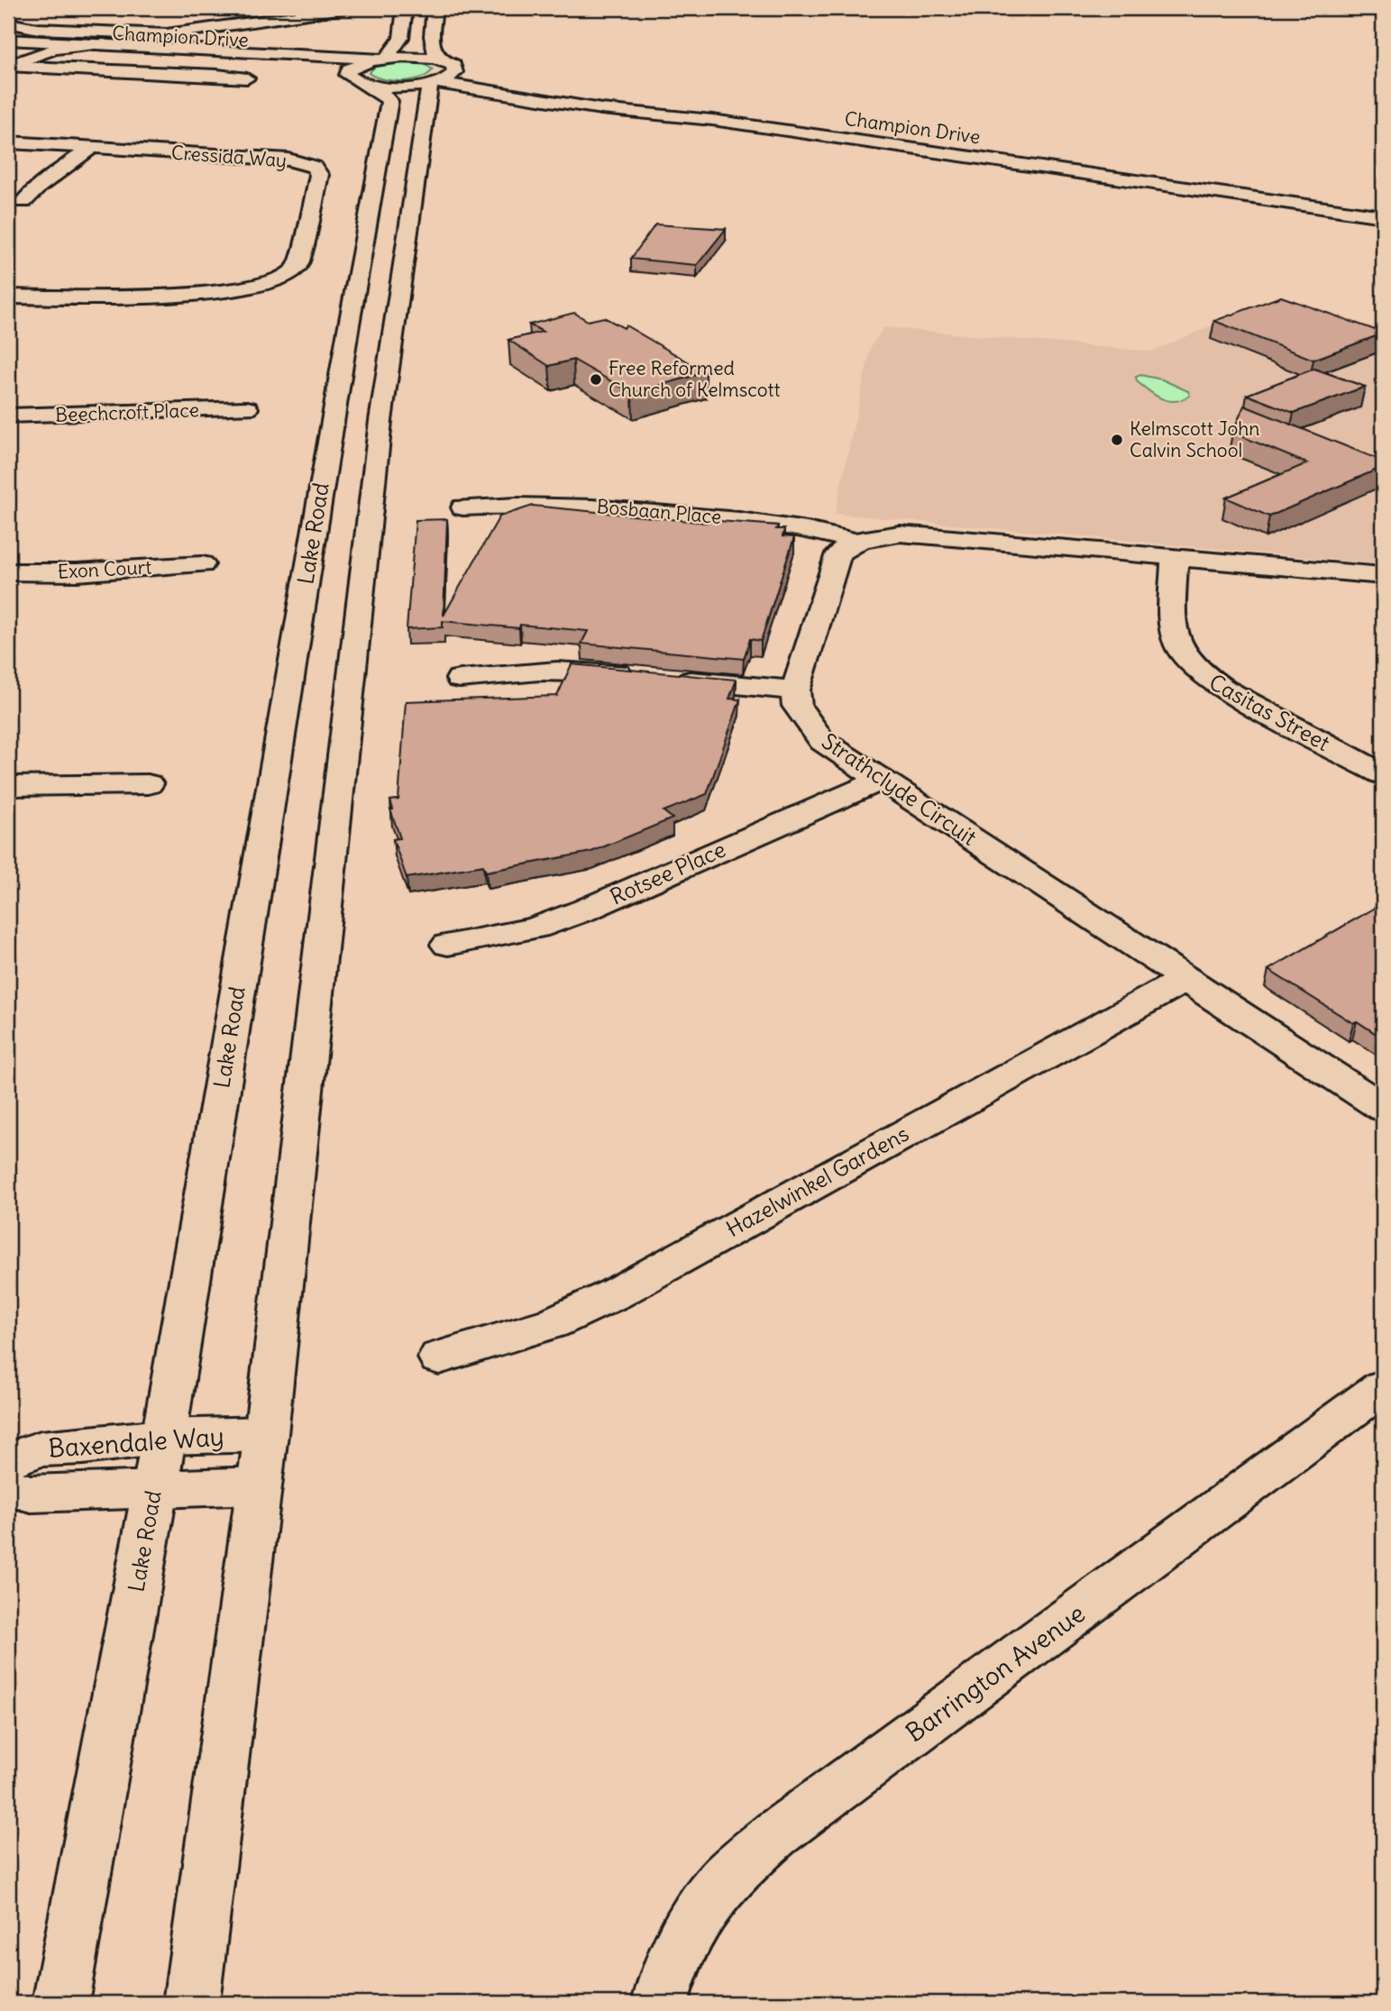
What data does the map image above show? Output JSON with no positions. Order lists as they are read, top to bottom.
{
  "streets": {
    "main road": [
      "Champion Drive",
      "Cressida Way",
      "Beechcroft Place",
      "Bosbaan Place",
      "Lake Road",
      "Exon Court",
      "Casitas Street",
      "Strathclyde Circuit",
      "Rotsee Place",
      "Hazelwinkel Gardens",
      "Baxendale Way",
      "Barrington Avenue"
    ]
  },
  "crossings": [
    ["Champion Drive", "Lake Road"],
    ["Lake Road", "Baxendale Way"],
    ["Strathclyde Circuit", "Rotsee Place"],
    ["Strathclyde Circuit", "Hazelwinkel Gardens"]
  ],
  "places": ["Free Reformed Church of Kelmscott", "Kelmscott John Calvin School"]
}
